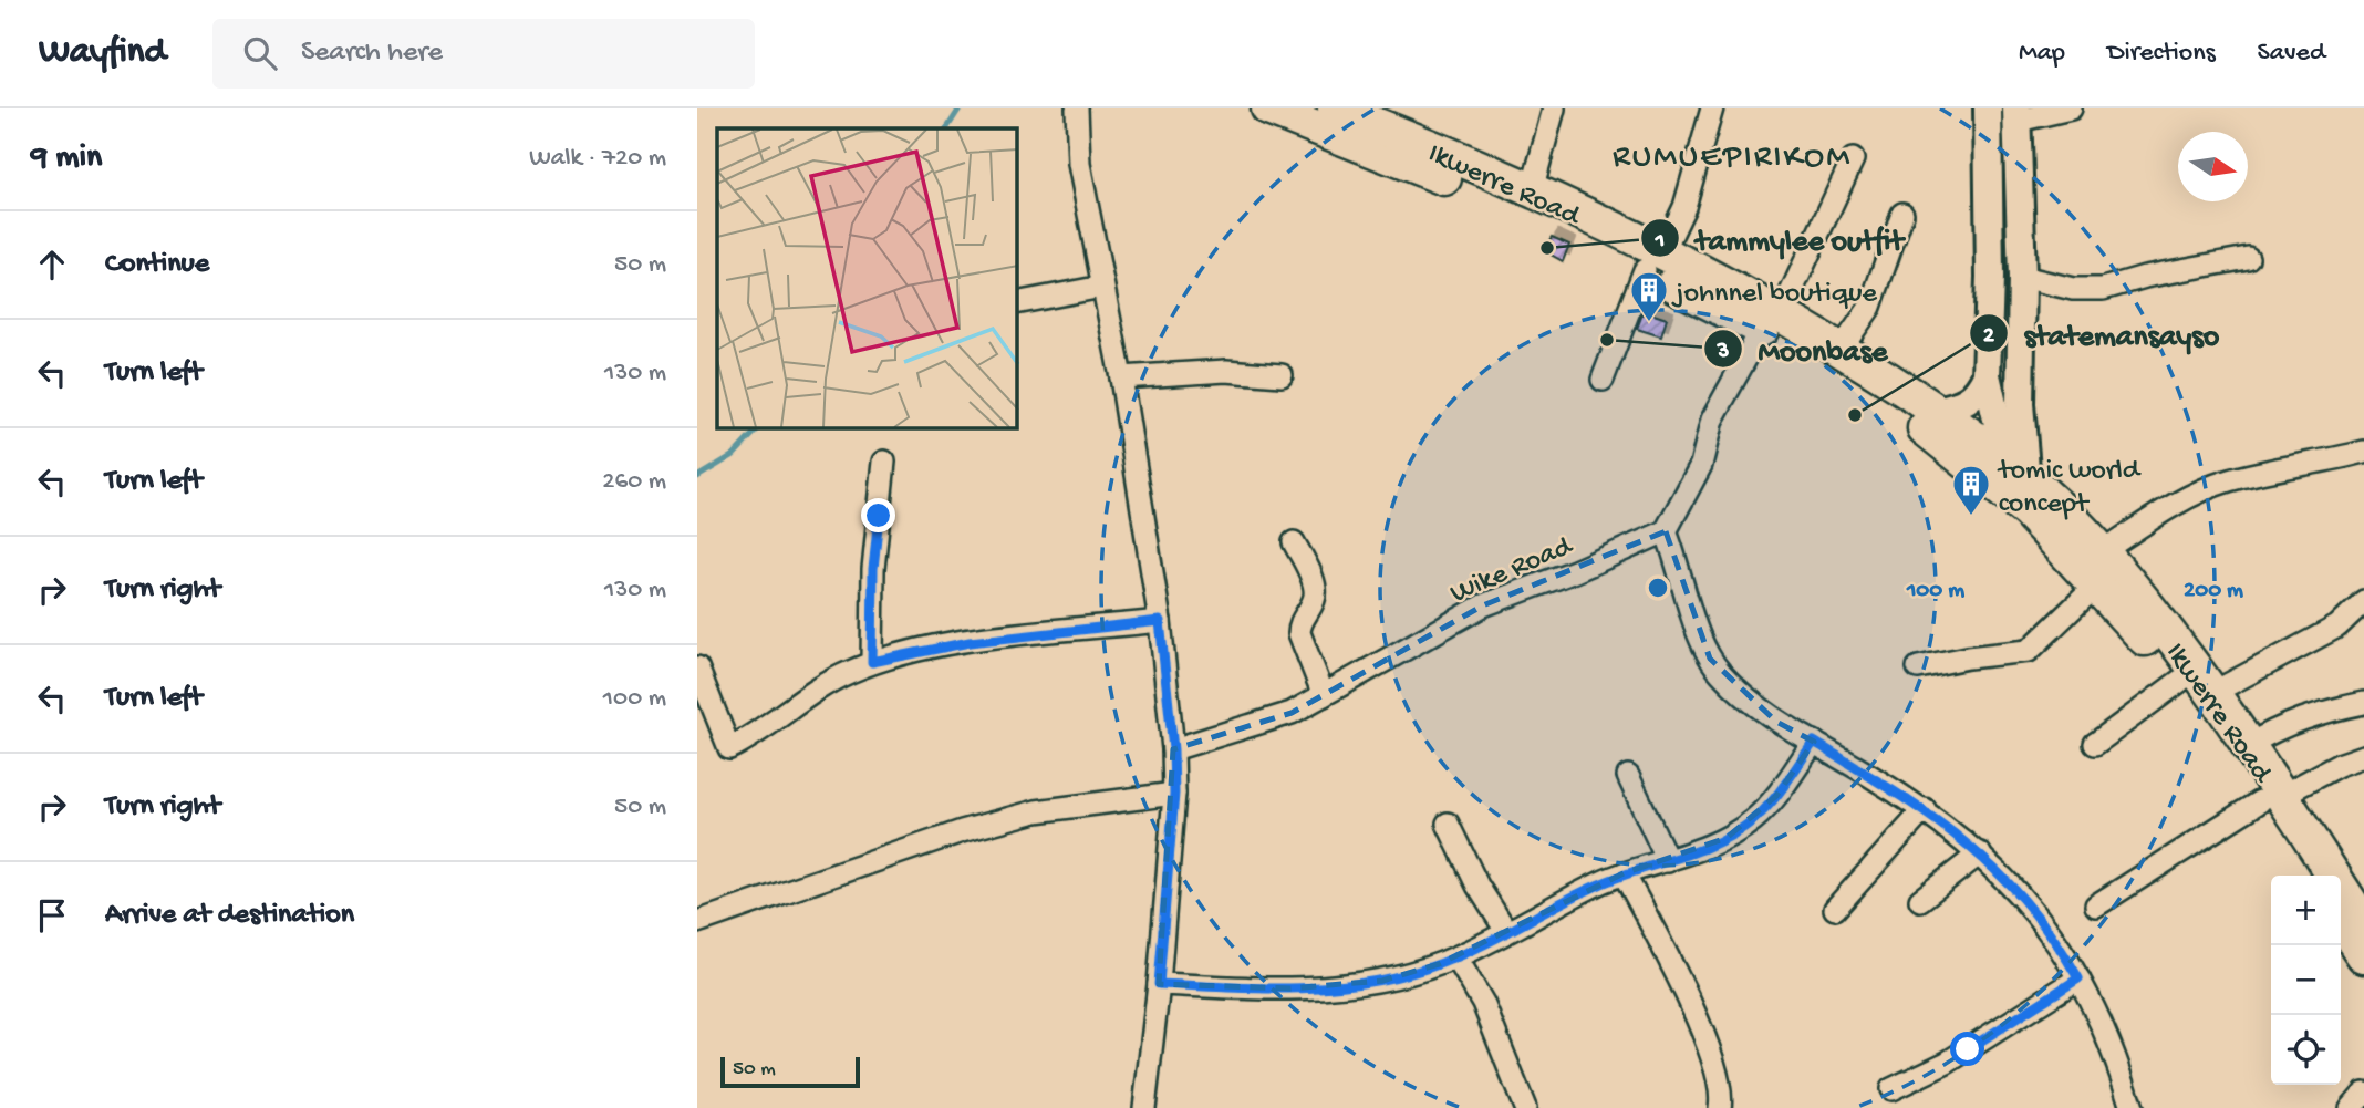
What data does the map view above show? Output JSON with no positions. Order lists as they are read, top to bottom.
{
  "streets": {
    "main road": ["Ikwerre Road"],
    "street": ["Wike Road"]
  },
  "districts": ["RUMUEPIRIKOM"],
  "places": {
    "other": ["tammylee outfit", "Moonbase", "statemansayso"],
    "building": ["johnnel boutique", "tomic world concept"]
  },
  "scale_bar": "50 m",
  "north": "right",
  "page": {
    "header": "Wayfind",
    "search": "Search here",
    "nav": ["Map", "Directions", "Saved"],
    "heading": ["9 min", "Walk · 720 m"],
    "list": [
      ["Continue", "50 m"],
      ["Turn left", "130 m"],
      ["Turn left", "260 m"],
      ["Turn right", "130 m"],
      ["Turn left", "100 m"],
      ["Turn right", "50 m"],
      "Arrive at destination"
    ],
    "map_buttons": ["+", "−"],
    "scale": "50 m"
  },
  "rings": ["100 m", "200 m"]
}
